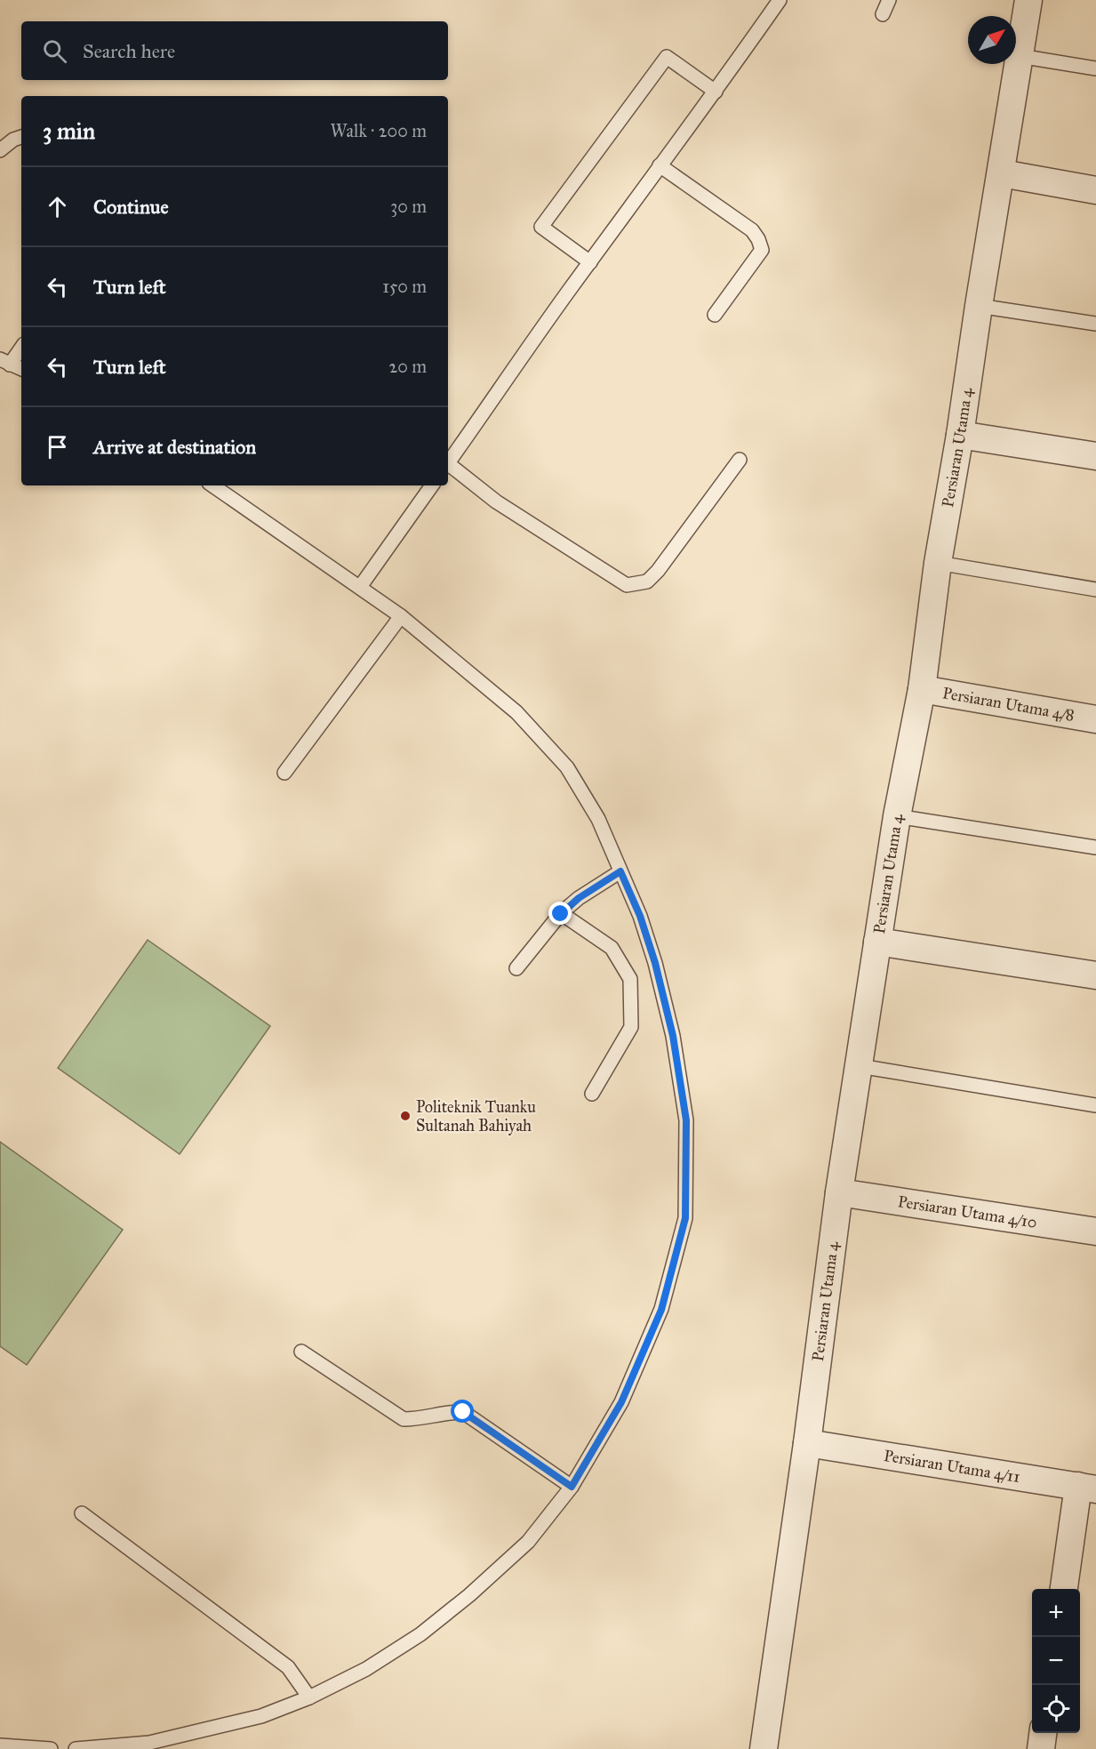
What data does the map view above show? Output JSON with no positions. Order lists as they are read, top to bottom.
{
  "streets": {
    "street": [
      "Persiaran Utama 4",
      "Persiaran Utama 4/8",
      "Persiaran Utama 4/10",
      "Persiaran Utama 4/11"
    ]
  },
  "crossings": [
    ["Persiaran Utama 4", "Persiaran Utama 4/8"],
    ["Persiaran Utama 4", "Persiaran Utama 4/10"],
    ["Persiaran Utama 4", "Persiaran Utama 4/11"]
  ],
  "places": ["Politeknik Tuanku Sultanah Bahiyah"],
  "north": "top right",
  "page": {
    "search": "Search here",
    "heading": ["3 min", "Walk · 200 m"],
    "list": [
      ["Continue", "30 m"],
      ["Turn left", "150 m"],
      ["Turn left", "20 m"],
      "Arrive at destination"
    ],
    "map_buttons": ["+", "−"]
  }
}
